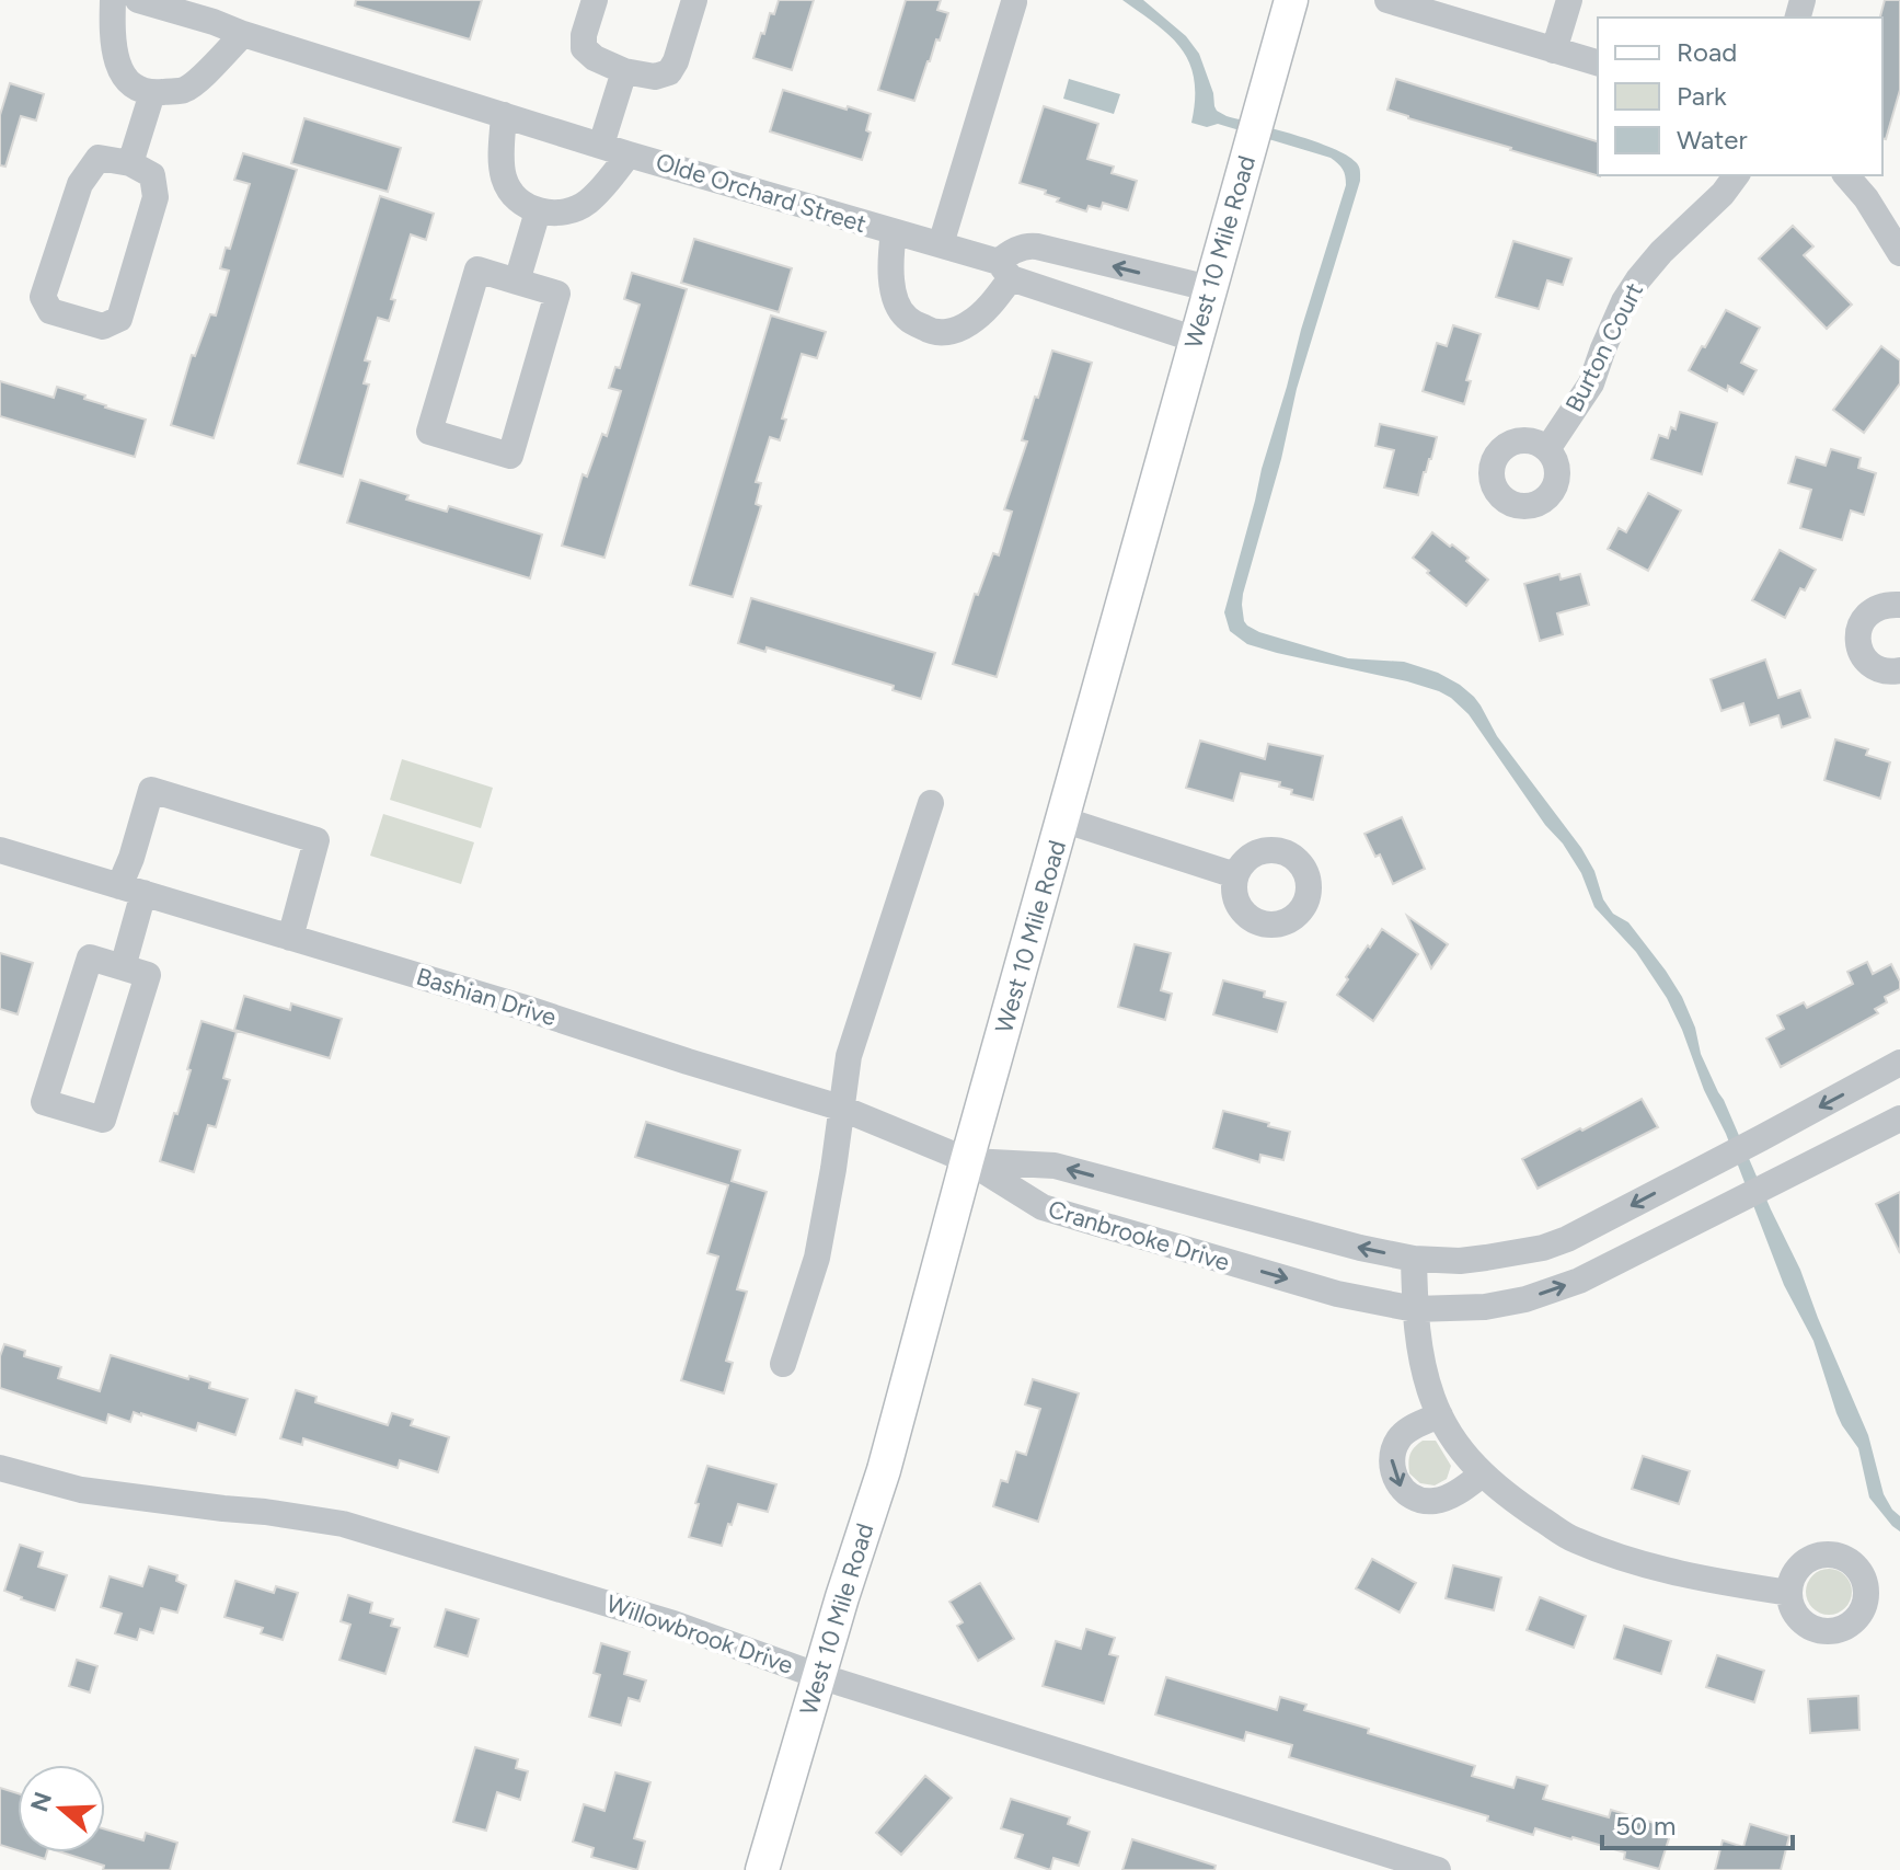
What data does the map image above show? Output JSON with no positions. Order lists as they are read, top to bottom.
{
  "streets": {
    "main road": ["West 10 Mile Road"],
    "street": [
      "Olde Orchard Street",
      "Burton Court",
      "Bashian Drive",
      "Cranbrooke Drive",
      "Willowbrook Drive"
    ]
  },
  "crossings": [
    ["Olde Orchard Street", "West 10 Mile Road"],
    ["West 10 Mile Road", "Bashian Drive"],
    ["West 10 Mile Road", "Cranbrooke Drive"],
    ["West 10 Mile Road", "Willowbrook Drive"],
    ["Bashian Drive", "Cranbrooke Drive"]
  ],
  "legend": ["Road", "Park", "Water"],
  "scale_bar": "50 m",
  "north": "left"
}
